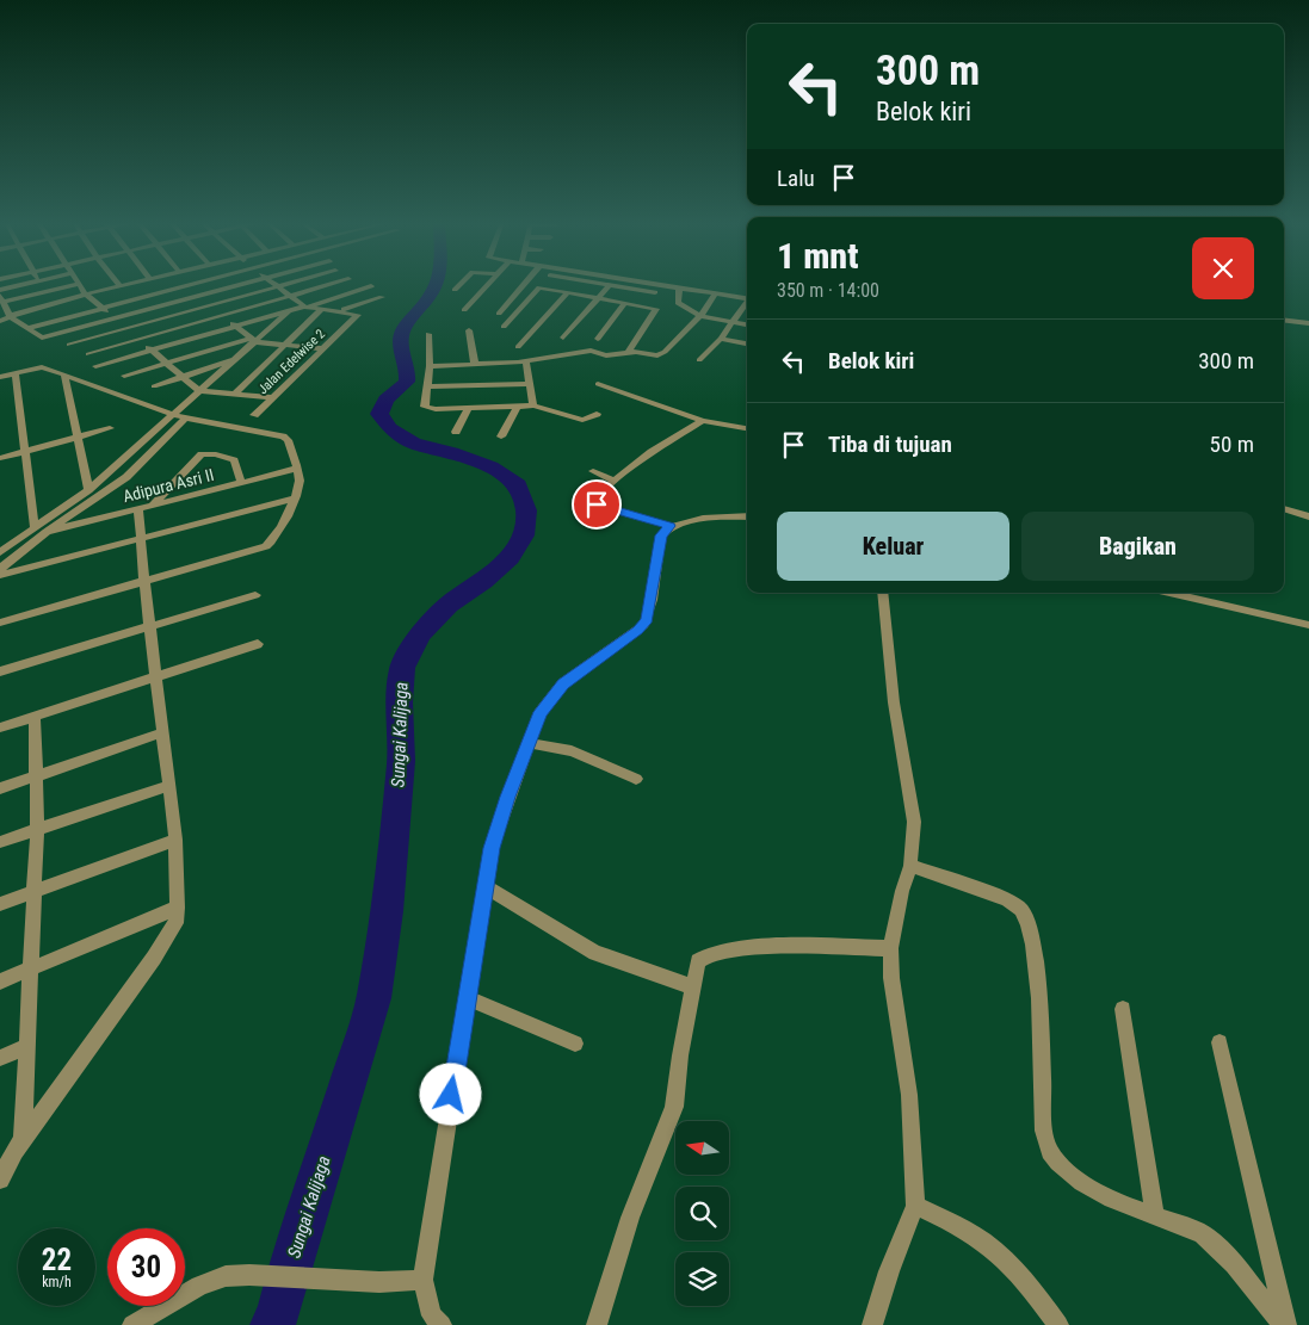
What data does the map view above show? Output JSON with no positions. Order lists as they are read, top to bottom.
{
  "streets": {
    "street": ["Jalan Edelwise 2", "Adipura Asri II"]
  },
  "water": ["Sungai Kalijaga"],
  "north": "left",
  "page": {
    "turn": ["300 m", "Belok kiri"],
    "then": "Lalu",
    "heading": ["1 mnt", "350 m · 14:00"],
    "list": [
      {
        "name": "Belok kiri",
        "value": "300 m"
      },
      {
        "name": "Tiba di tujuan",
        "value": "50 m"
      }
    ],
    "buttons": ["Keluar", "Bagikan"],
    "speed": "22 km/h",
    "limit": "30"
  }
}
